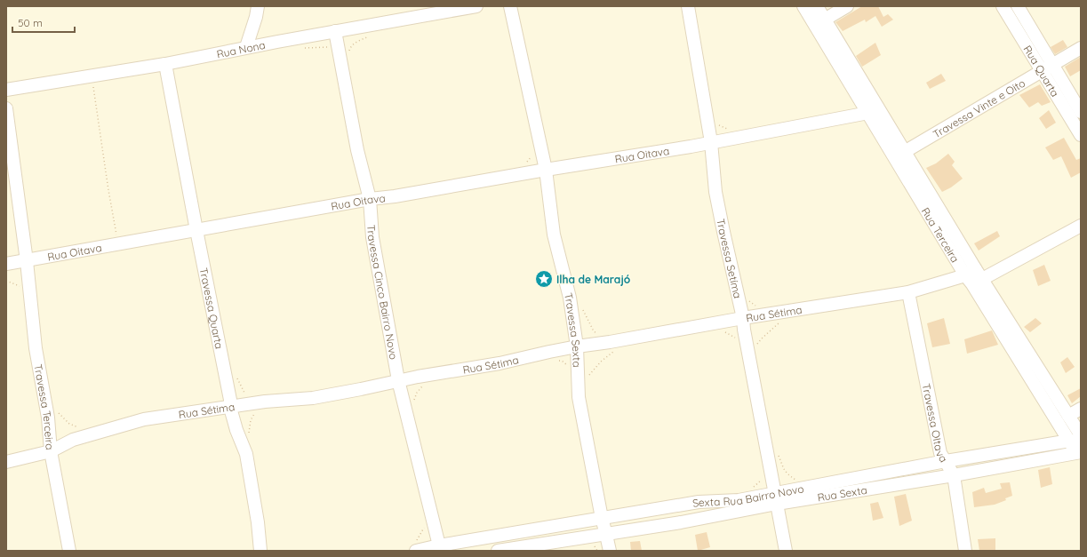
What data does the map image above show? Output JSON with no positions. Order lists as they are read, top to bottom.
{
  "streets": {
    "street": [
      "Rua Nona",
      "Rua Quarta",
      "Travessa Vinte e Oito",
      "Rua Oitava",
      "Rua Terceira",
      "Travessa Setíma",
      "Travessa Cinco Bairro Novo",
      "Travessa Quarta",
      "Rua Sétima",
      "Travessa Sexta",
      "Travessa Terceira",
      "Travessa OItava",
      "Rua Sexta",
      "Sexta Rua Bairro Novo"
    ]
  },
  "crossings": [
    ["Rua Nona", "Travessa Cinco Bairro Novo"],
    ["Rua Nona", "Travessa Quarta"],
    ["Rua Quarta", "Travessa Vinte e Oito"],
    ["Travessa Vinte e Oito", "Rua Terceira"],
    ["Rua Oitava", "Rua Terceira"],
    ["Rua Oitava", "Travessa Setíma"],
    ["Rua Oitava", "Travessa Cinco Bairro Novo"],
    ["Rua Oitava", "Travessa Quarta"],
    ["Rua Oitava", "Travessa Sexta"],
    ["Rua Oitava", "Travessa Terceira"],
    ["Rua Terceira", "Rua Sétima"],
    ["Rua Terceira", "Rua Sexta"],
    ["Rua Terceira", "Sexta Rua Bairro Novo"],
    ["Travessa Setíma", "Rua Sétima"],
    ["Travessa Setíma", "Rua Sexta"],
    ["Travessa Setíma", "Sexta Rua Bairro Novo"],
    ["Travessa Cinco Bairro Novo", "Rua Sétima"],
    ["Travessa Cinco Bairro Novo", "Sexta Rua Bairro Novo"],
    ["Travessa Quarta", "Rua Sétima"],
    ["Rua Sétima", "Travessa Sexta"],
    ["Rua Sétima", "Travessa Terceira"],
    ["Rua Sétima", "Travessa OItava"],
    ["Travessa Sexta", "Rua Sexta"],
    ["Travessa Sexta", "Sexta Rua Bairro Novo"],
    ["Travessa OItava", "Rua Sexta"],
    ["Travessa OItava", "Sexta Rua Bairro Novo"],
    ["Rua Sexta", "Sexta Rua Bairro Novo"]
  ],
  "places": {
    "place": ["Ilha de Marajó"]
  },
  "scale_bar": "50 m"
}
